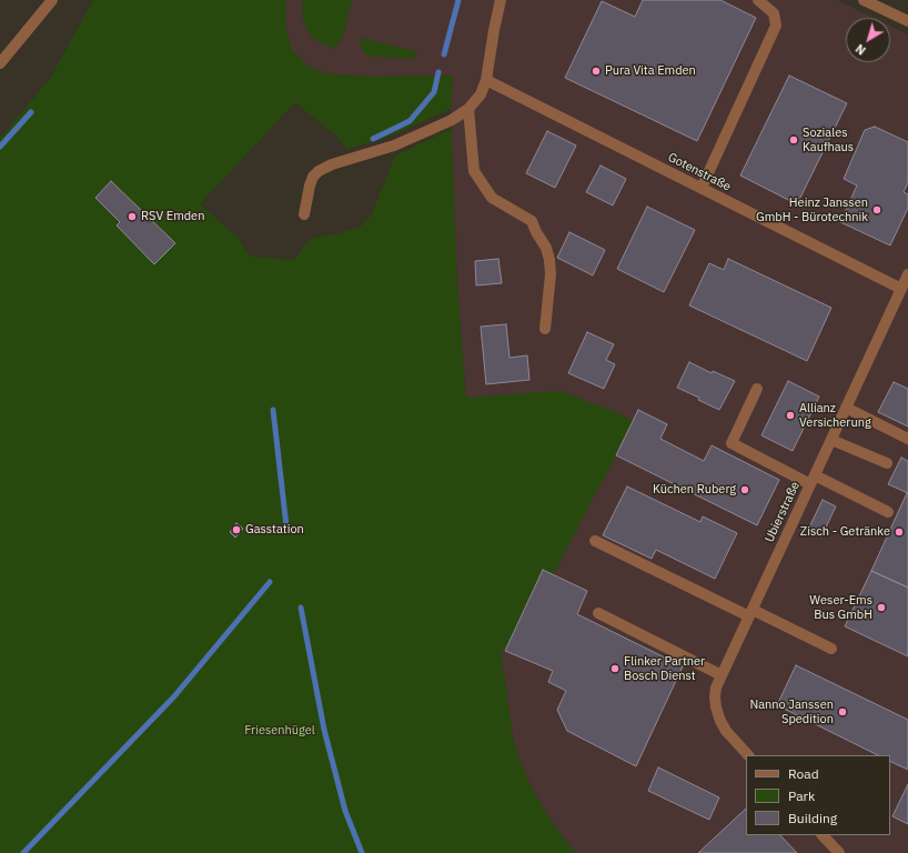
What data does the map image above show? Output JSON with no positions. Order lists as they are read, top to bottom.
{
  "streets": {
    "street": ["Gotenstraße", "Ubierstraße"]
  },
  "crossings": [
    ["Gotenstraße", "Ubierstraße"]
  ],
  "parks": ["Friesenhügel"],
  "places": [
    "Pura Vita Emden",
    "Soziales Kaufhaus",
    "Heinz Janssen GmbH - Bürotechnik",
    "RSV Emden",
    "Allianz Versicherung",
    "Küchen Ruberg",
    "Gasstation",
    "Zisch - Getränke",
    "Weser-Ems Bus GmbH",
    "Flinker Partner Bosch Dienst",
    "Nanno Janssen Spedition"
  ],
  "legend": ["Road", "Park", "Building"],
  "north": "bottom left"
}
